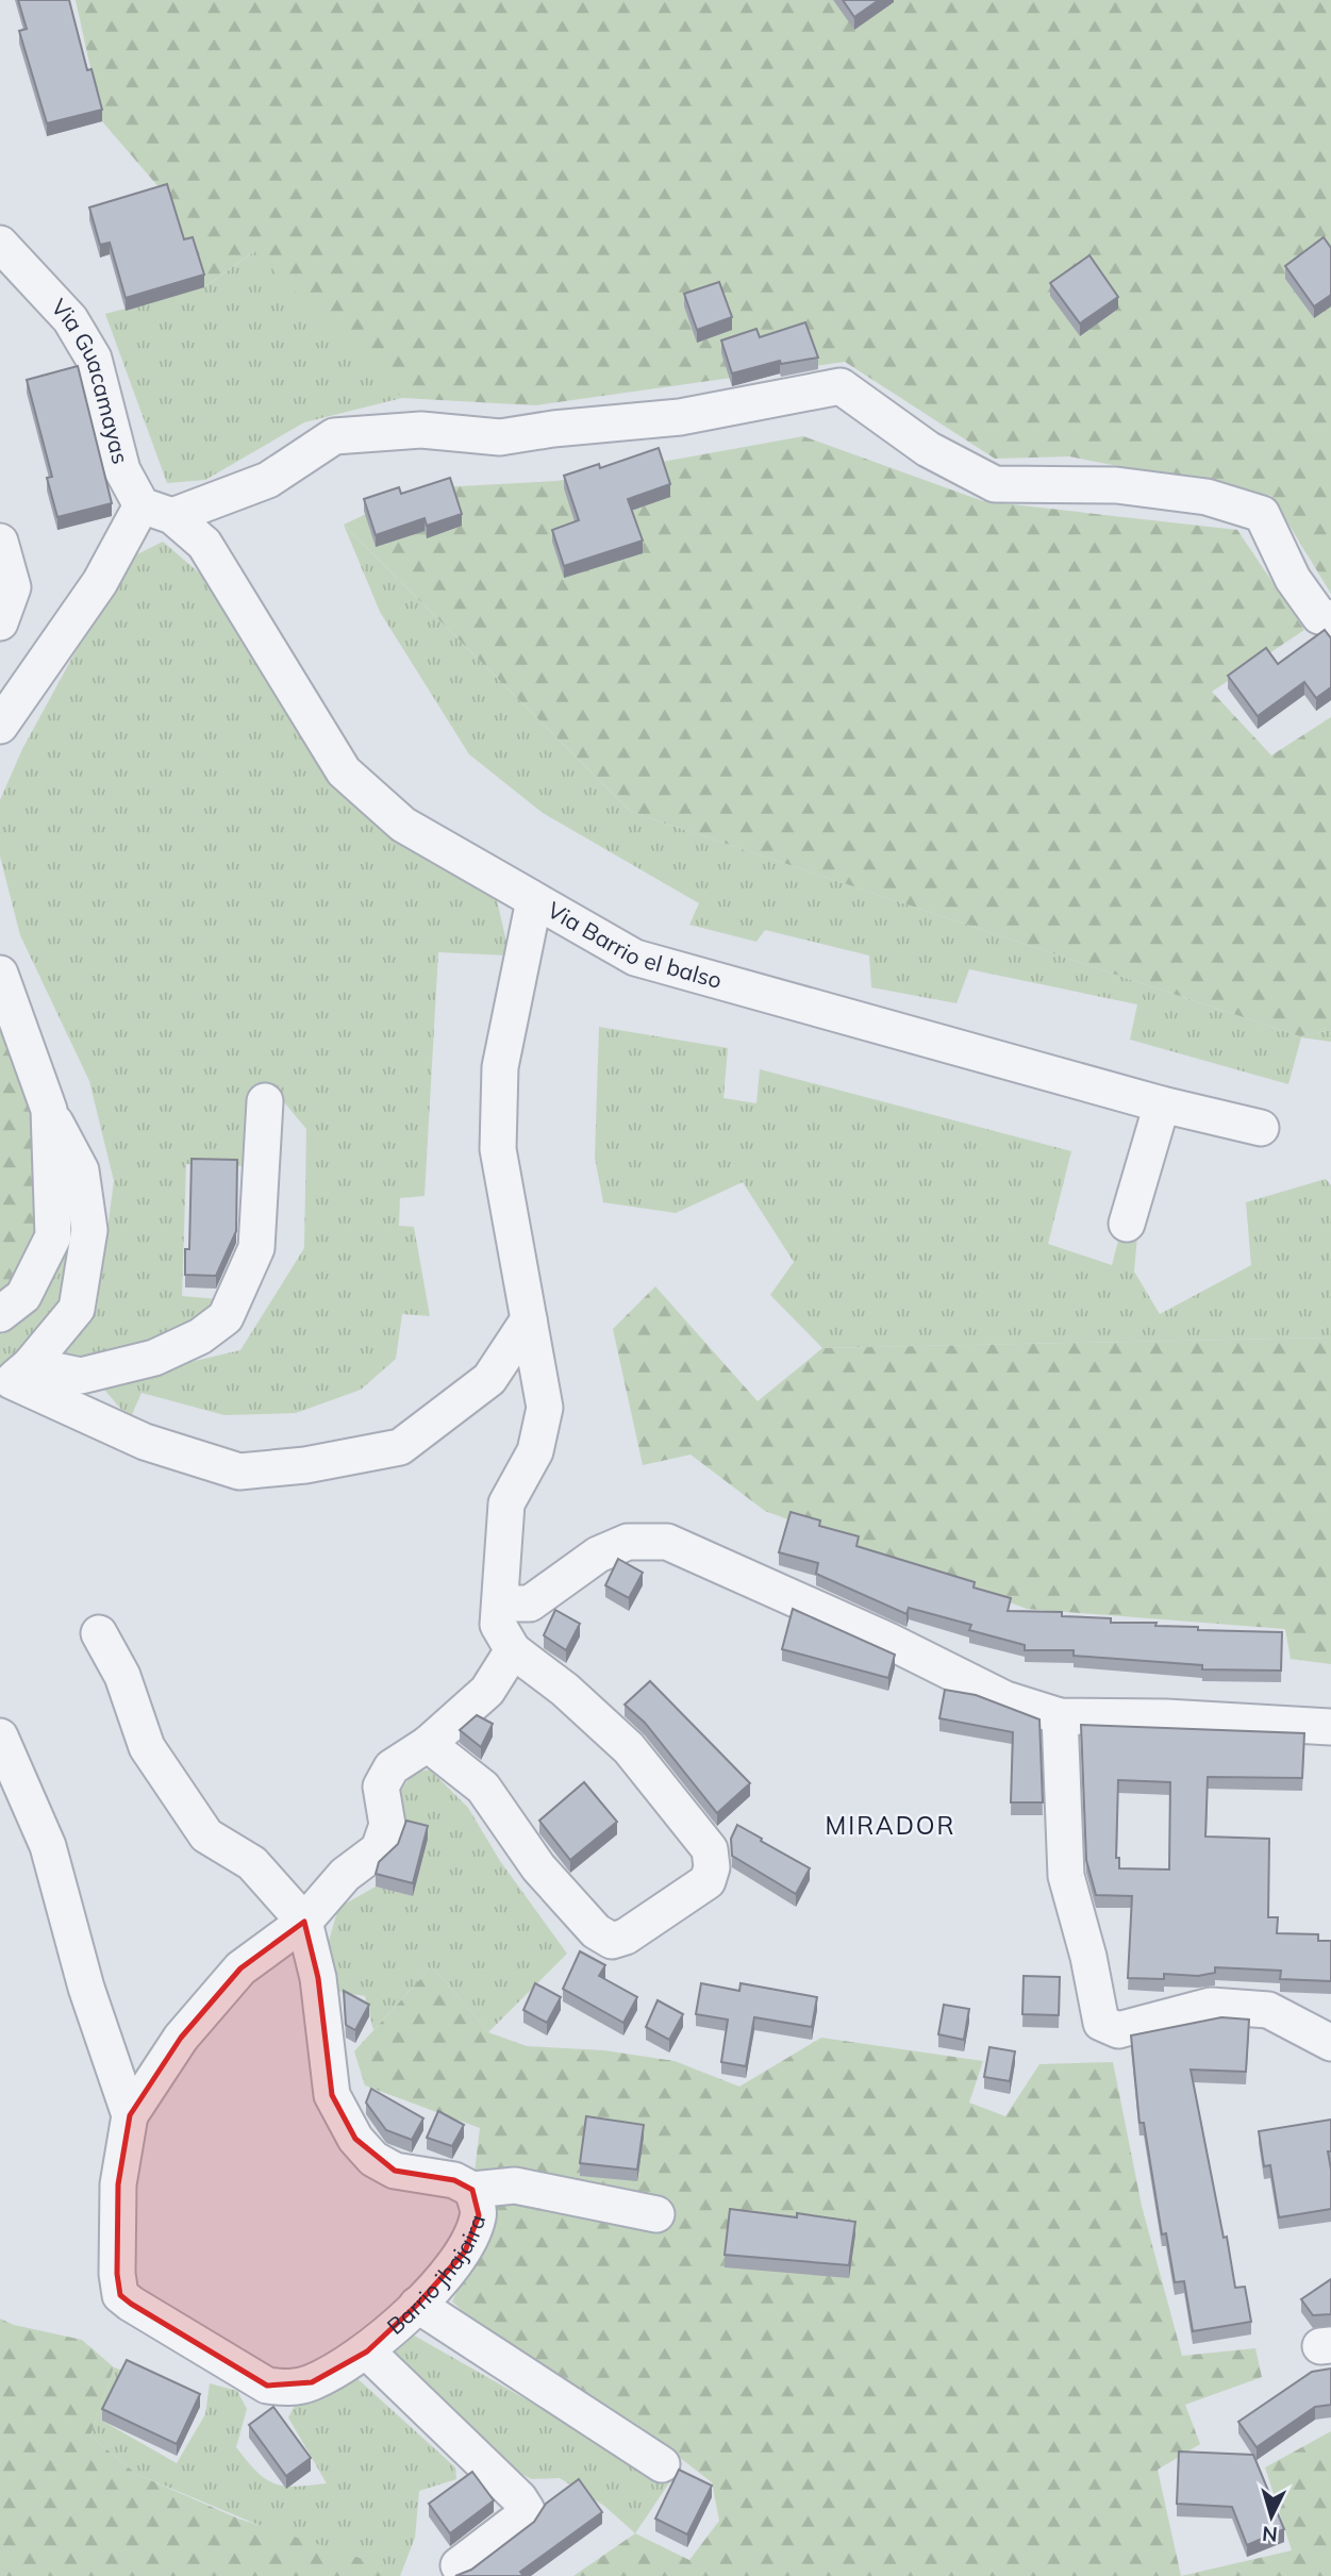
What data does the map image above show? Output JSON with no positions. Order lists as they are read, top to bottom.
{
  "streets": {
    "street": ["Via Guacamayas", "Via Barrio el balso", "Barrio jhajaira"]
  },
  "crossings": [
    ["Via Guacamayas", "Via Barrio el balso"]
  ],
  "districts": ["MIRADOR"],
  "north": "bottom"
}
